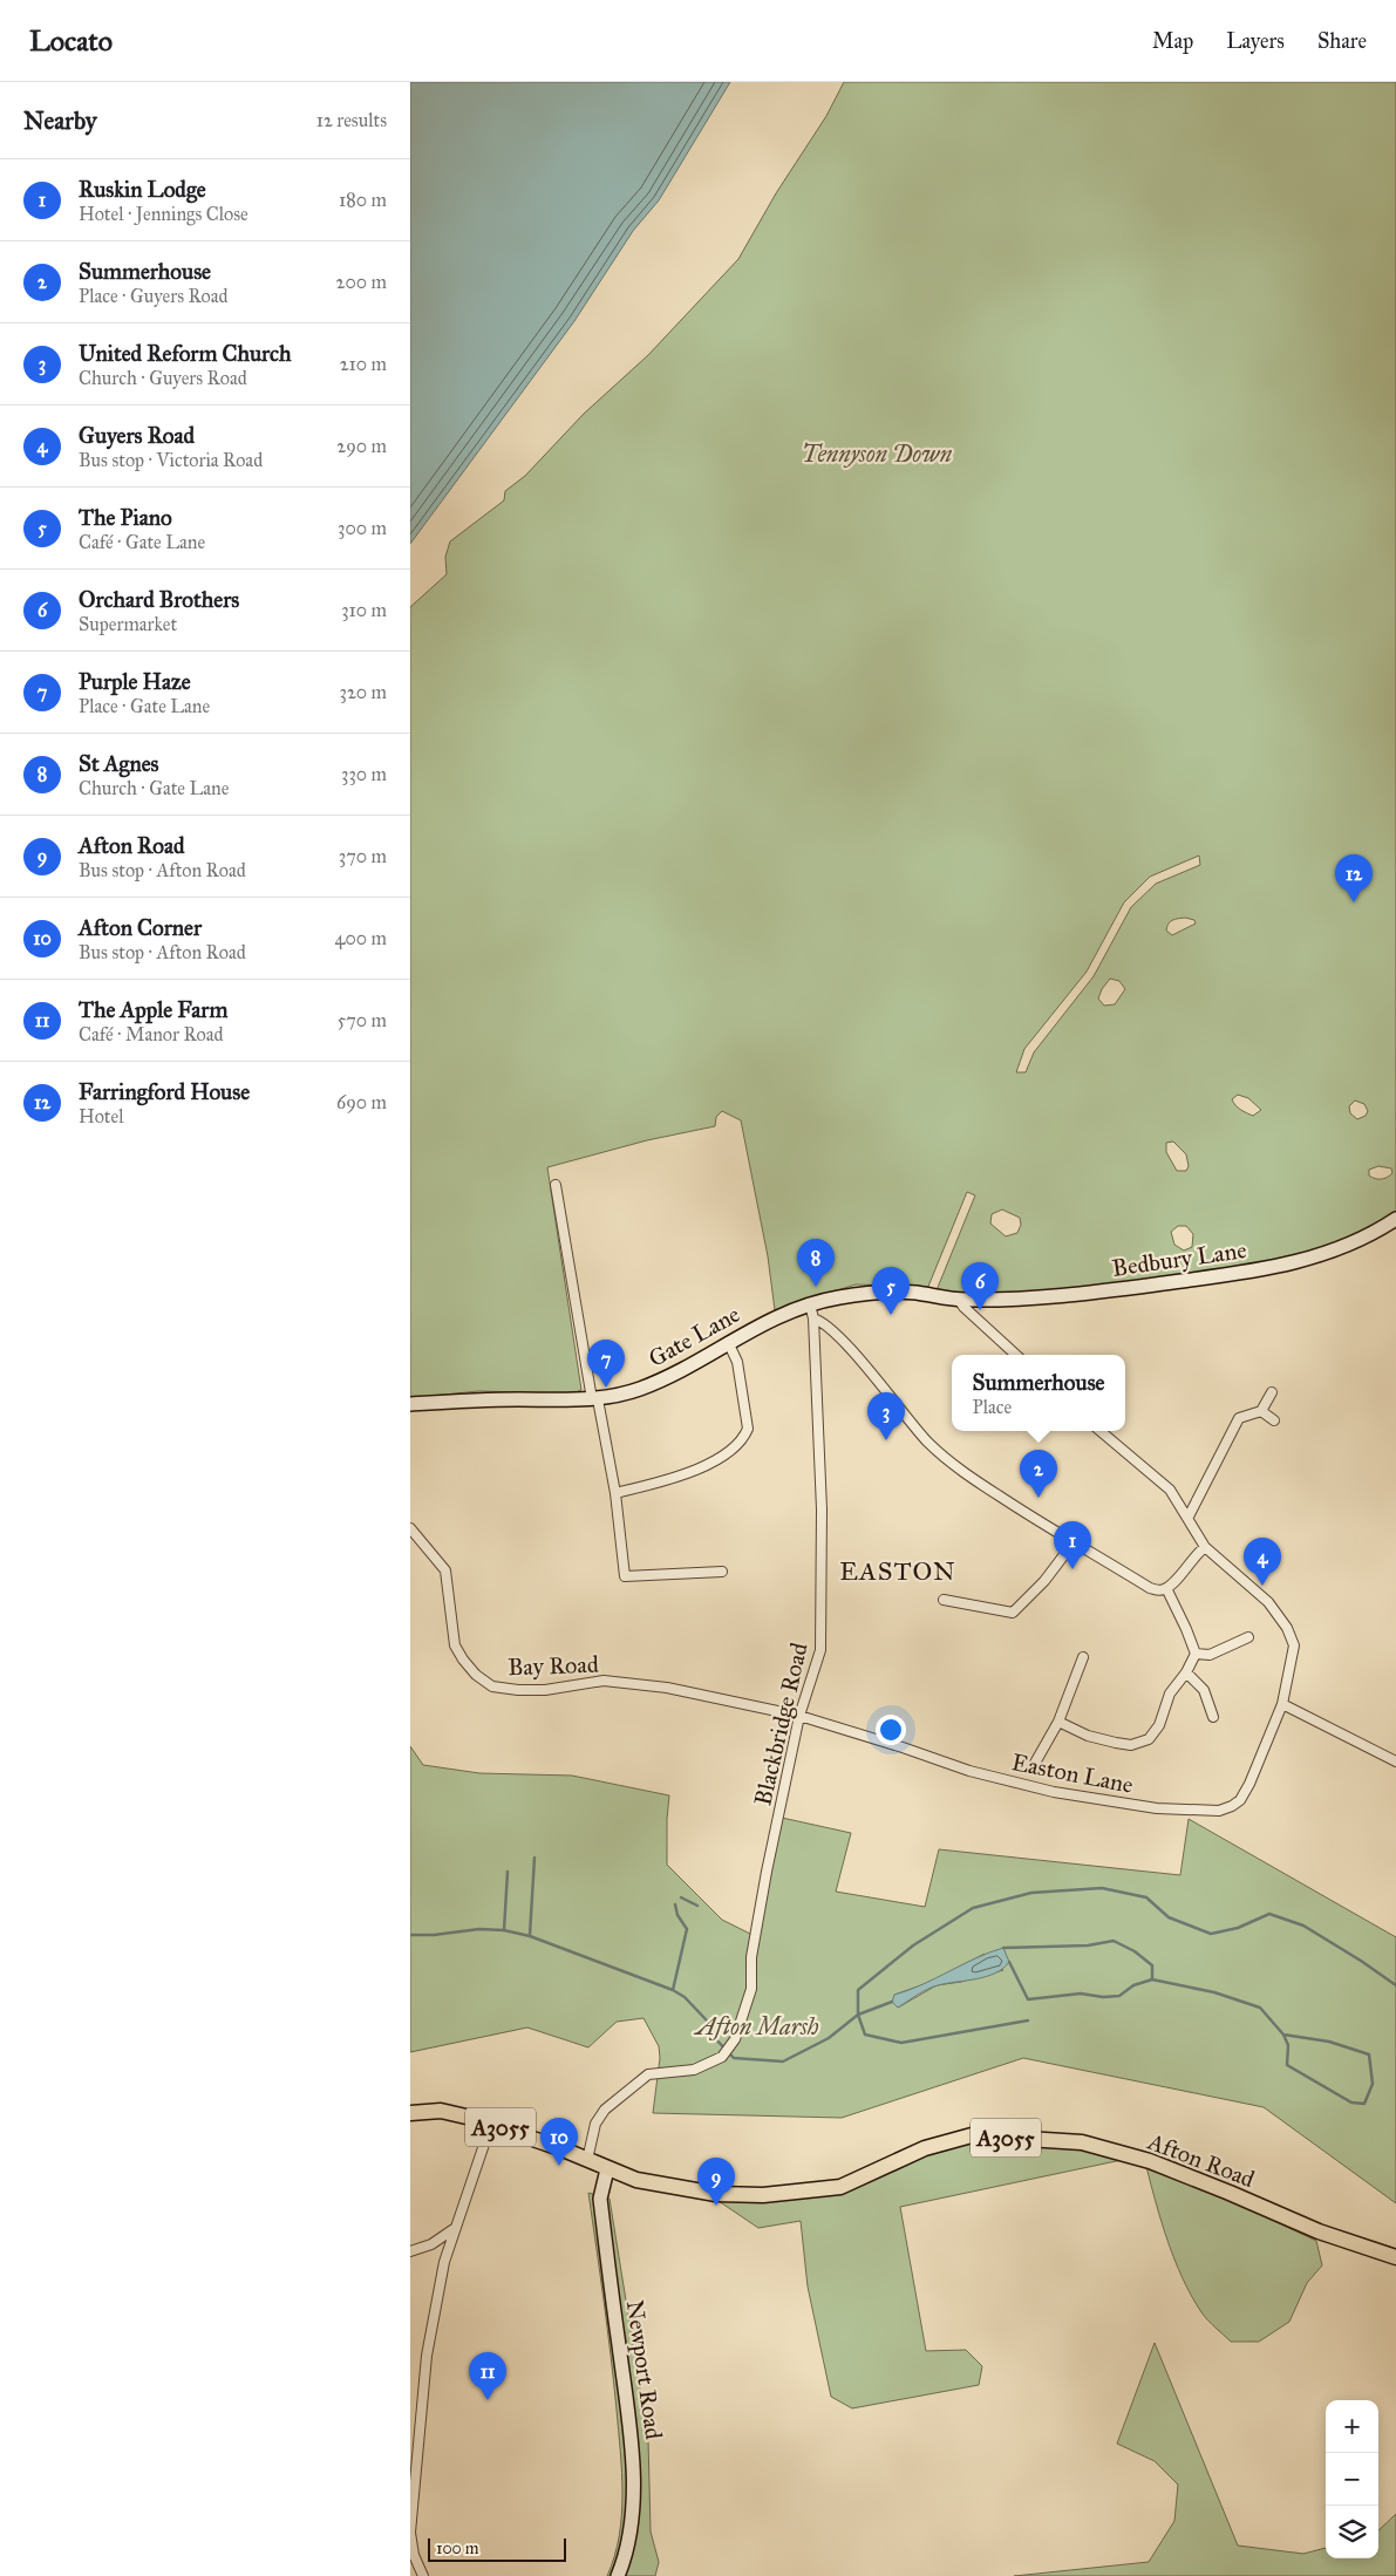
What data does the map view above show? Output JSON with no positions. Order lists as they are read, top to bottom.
{
  "streets": {
    "main road": ["A3055", "Afton Road"],
    "street": [
      "Bedbury Lane",
      "Gate Lane",
      "Bay Road",
      "Blackbridge Road",
      "Easton Lane",
      "Newport Road"
    ]
  },
  "crossings": [
    ["Bedbury Lane", "Gate Lane"],
    ["Gate Lane", "Blackbridge Road"],
    ["Bay Road", "Blackbridge Road"],
    ["Bay Road", "Easton Lane"],
    ["Blackbridge Road", "Easton Lane"],
    ["Blackbridge Road", "Afton Road"],
    ["Afton Road", "Newport Road"]
  ],
  "districts": ["EASTON"],
  "parks": ["Tennyson Down", "Afton Marsh"],
  "scale_bar": "100 m",
  "page": {
    "header": "Locato",
    "nav": ["Map", "Layers", "Share"],
    "heading": ["Nearby", "12 results"],
    "list": [
      {
        "mark": "1",
        "name": "Ruskin Lodge",
        "note": "Hotel · Jennings Close",
        "value": "180 m"
      },
      {
        "mark": "2",
        "name": "Summerhouse",
        "note": "Place · Guyers Road",
        "value": "200 m"
      },
      {
        "mark": "3",
        "name": "United Reform Church",
        "note": "Church · Guyers Road",
        "value": "210 m"
      },
      {
        "mark": "4",
        "name": "Guyers Road",
        "note": "Bus stop · Victoria Road",
        "value": "290 m"
      },
      {
        "mark": "5",
        "name": "The Piano",
        "note": "Café · Gate Lane",
        "value": "300 m"
      },
      {
        "mark": "6",
        "name": "Orchard Brothers",
        "note": "Supermarket",
        "value": "310 m"
      },
      {
        "mark": "7",
        "name": "Purple Haze",
        "note": "Place · Gate Lane",
        "value": "320 m"
      },
      {
        "mark": "8",
        "name": "St Agnes",
        "note": "Church · Gate Lane",
        "value": "330 m"
      },
      {
        "mark": "9",
        "name": "Afton Road",
        "note": "Bus stop · Afton Road",
        "value": "370 m"
      },
      {
        "mark": "10",
        "name": "Afton Corner",
        "note": "Bus stop · Afton Road",
        "value": "400 m"
      },
      {
        "mark": "11",
        "name": "The Apple Farm",
        "note": "Café · Manor Road",
        "value": "570 m"
      },
      {
        "mark": "12",
        "name": "Farringford House",
        "note": "Hotel",
        "value": "690 m"
      }
    ],
    "pins": [
      "12",
      "8",
      "6",
      "5",
      "7",
      "3",
      "2",
      "1",
      "4",
      "10",
      "9",
      "11"
    ],
    "popup": ["Summerhouse", "Place"],
    "map_buttons": ["+", "−"],
    "scale": "100 m"
  }
}
